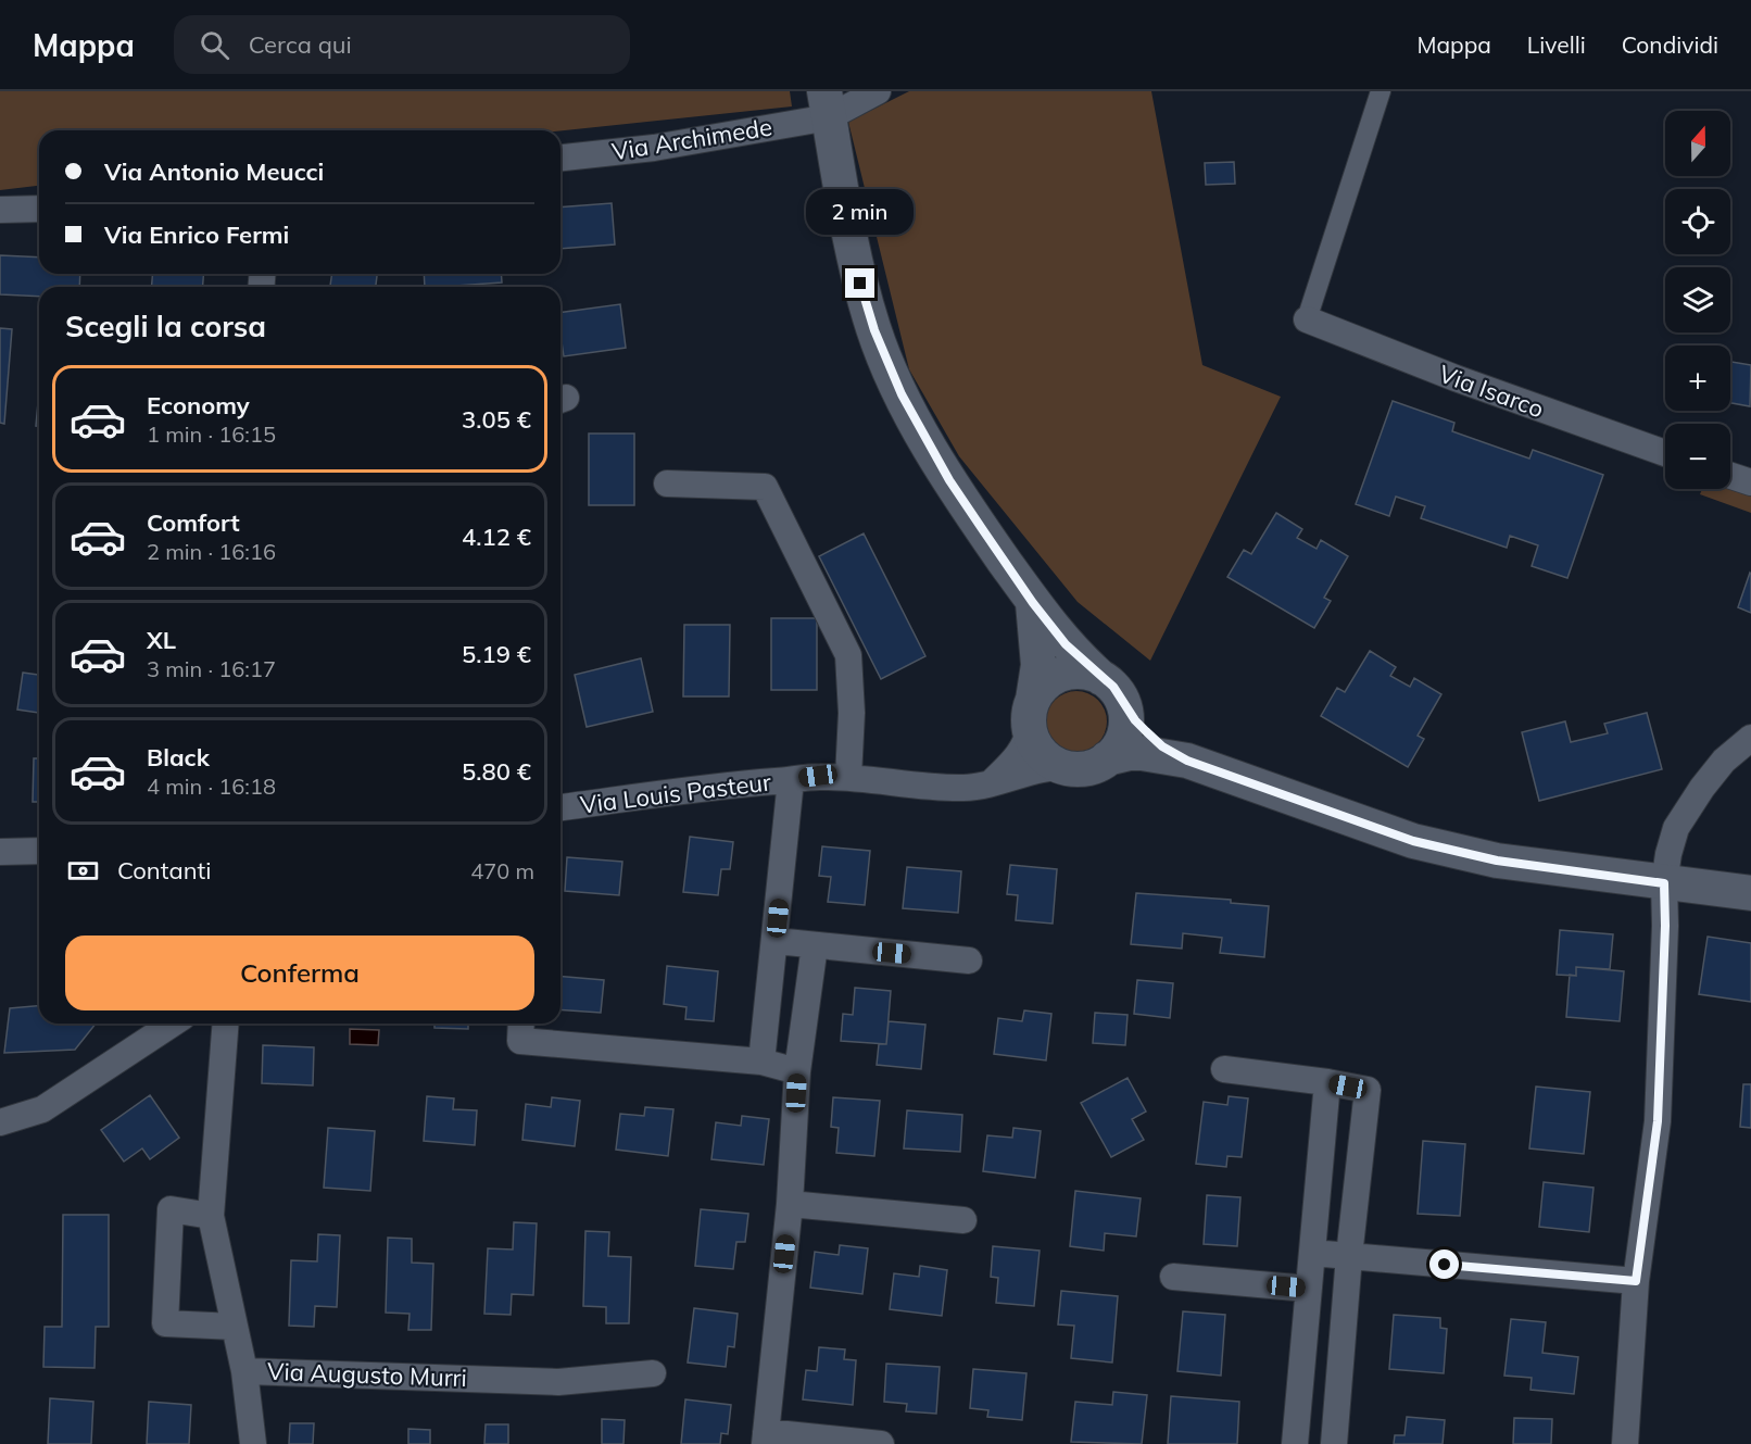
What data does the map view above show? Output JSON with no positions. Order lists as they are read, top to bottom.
{
  "streets": {
    "street": [
      "Via Archimede",
      "Via Isarco",
      "Via Louis Pasteur",
      "Via Augusto Murri"
    ]
  },
  "north": "top",
  "page": {
    "header": "Mappa",
    "search": "Cerca qui",
    "nav": ["Mappa", "Livelli", "Condividi"],
    "map_buttons": ["+", "−"],
    "banner": ["Via Antonio Meucci", "Via Enrico Fermi"],
    "bubble": "2 min",
    "heading": "Scegli la corsa",
    "list": [
      {
        "name": "Economy",
        "note": "1 min · 16:15",
        "value": "3.05 €"
      },
      {
        "name": "Comfort",
        "note": "2 min · 16:16",
        "value": "4.12 €"
      },
      {
        "name": "XL",
        "note": "3 min · 16:17",
        "value": "5.19 €"
      },
      {
        "name": "Black",
        "note": "4 min · 16:18",
        "value": "5.80 €"
      }
    ],
    "pay": ["Contanti", "470 m"],
    "buttons": "Conferma"
  }
}
